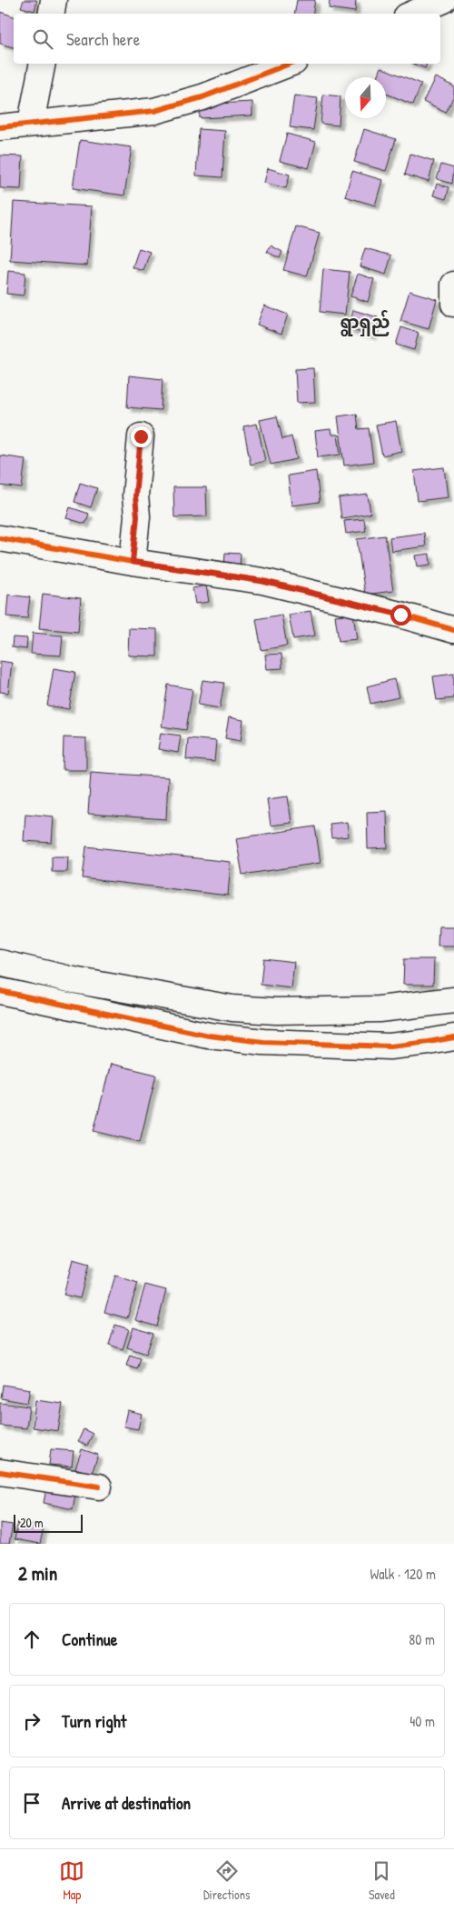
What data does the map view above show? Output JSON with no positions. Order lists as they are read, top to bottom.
{
  "districts": ["ရွာရှည်"],
  "scale_bar": "20 m",
  "north": "bottom",
  "page": {
    "search": "Search here",
    "scale": "20 m",
    "heading": ["2 min", "Walk · 120 m"],
    "list": [
      ["Continue", "80 m"],
      ["Turn right", "40 m"],
      "Arrive at destination"
    ],
    "nav": ["Map", "Directions", "Saved"]
  }
}
